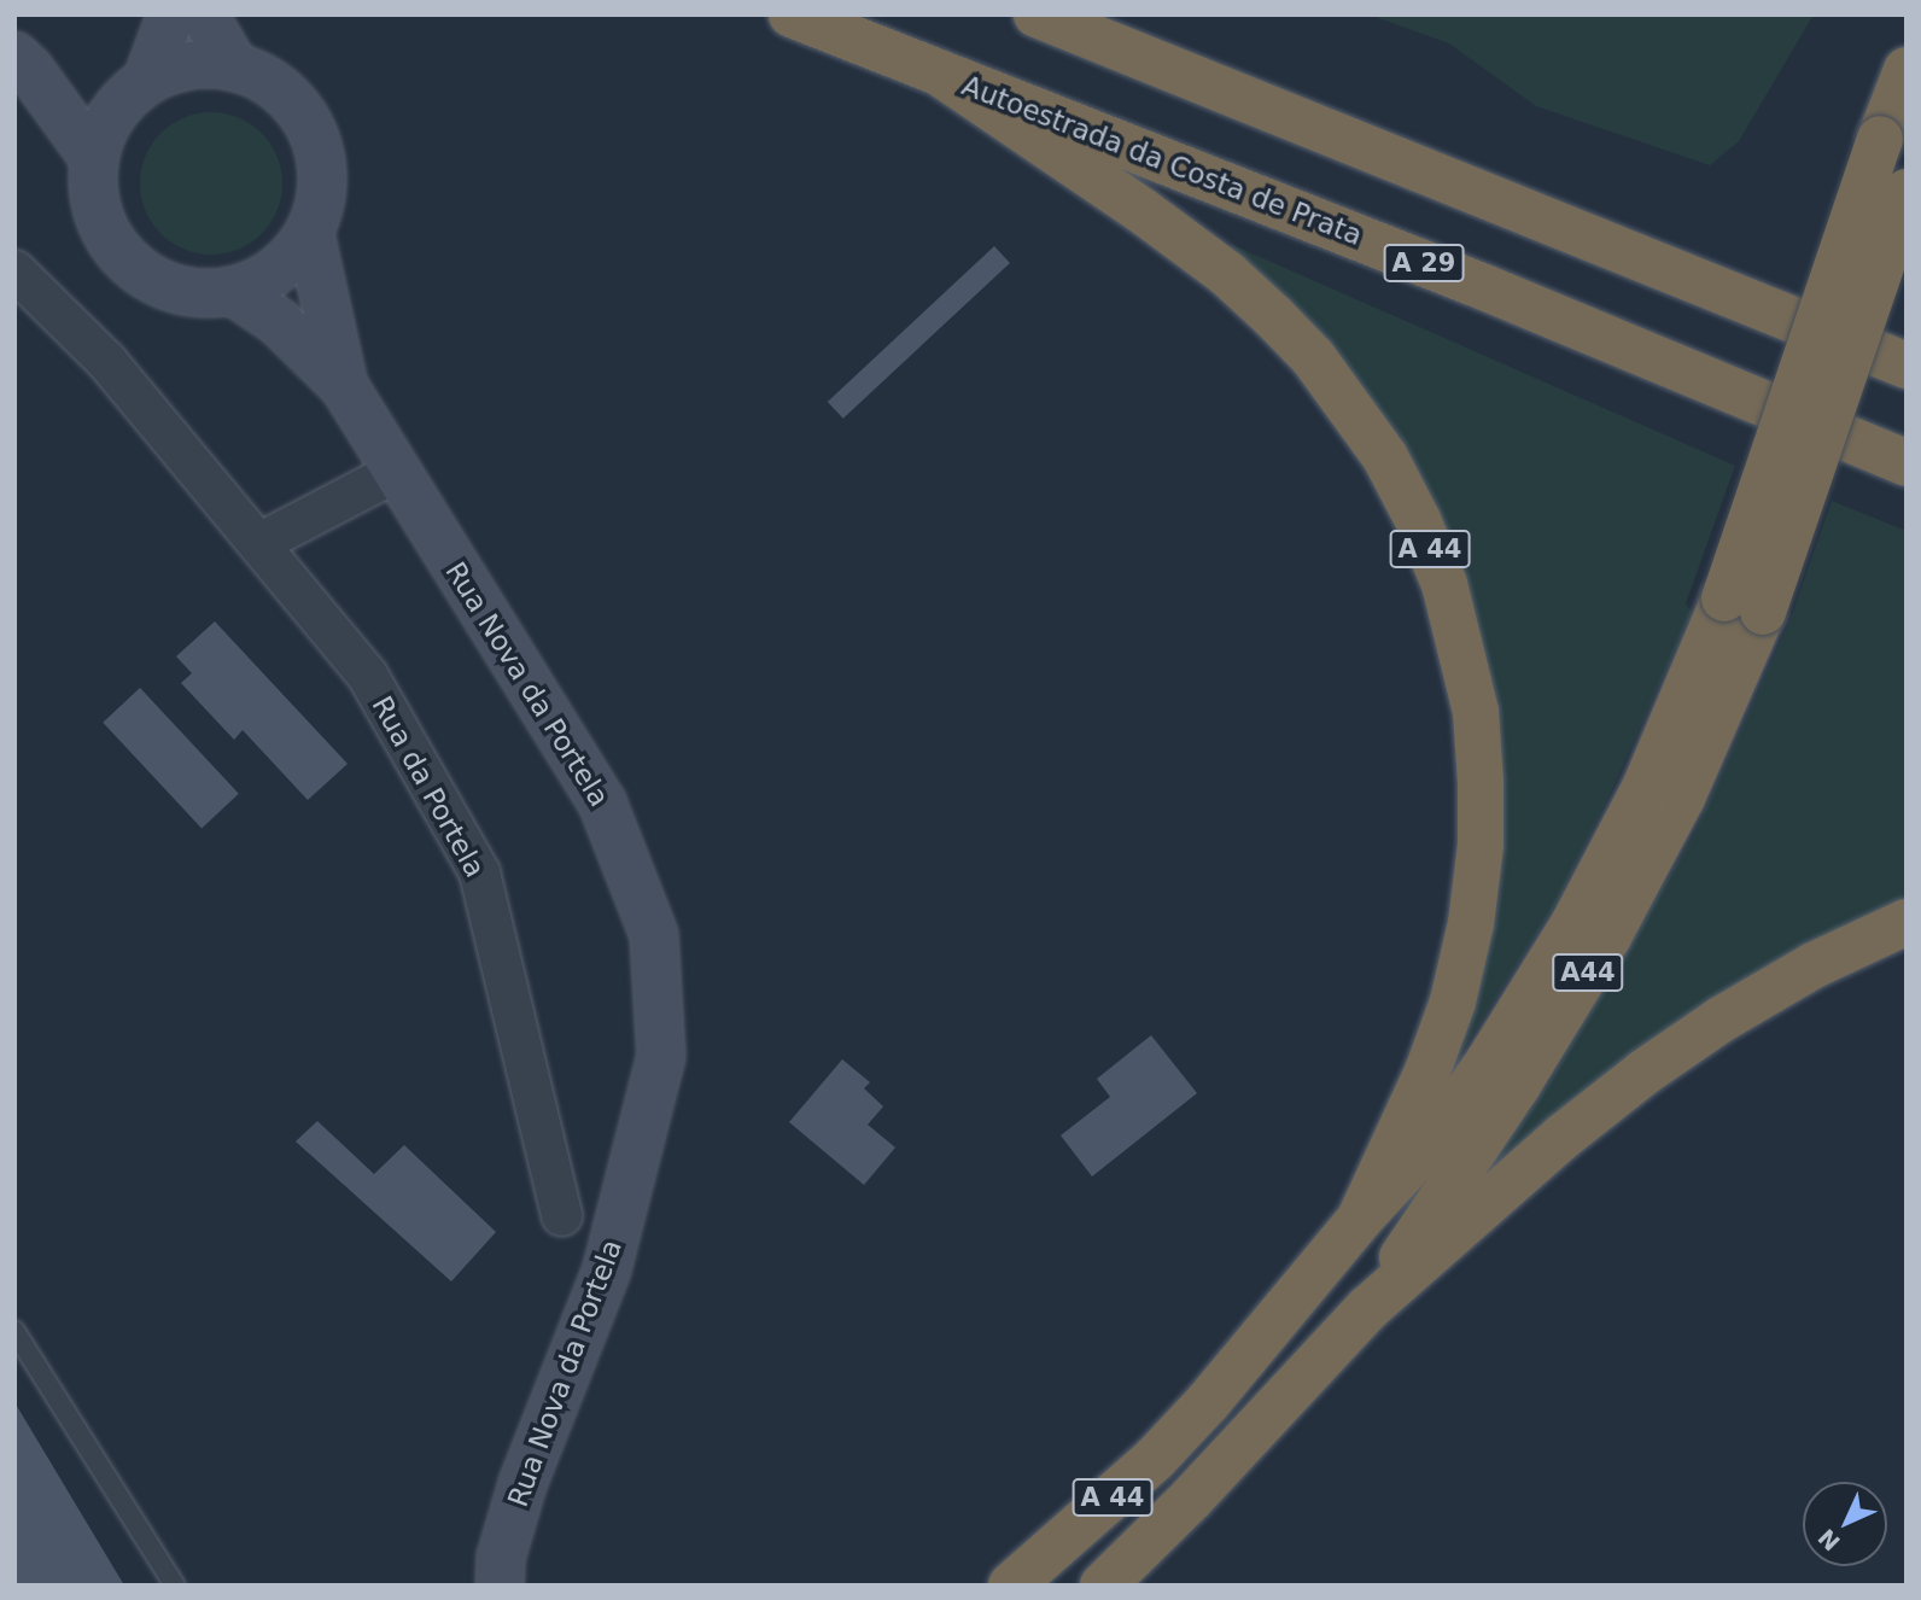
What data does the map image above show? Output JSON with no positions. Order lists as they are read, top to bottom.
{
  "streets": {
    "highway": [
      "Autoestrada da Costa de Prata",
      "A 29",
      "A 44",
      "A44"
    ],
    "main road": ["Rua Nova da Portela"],
    "street": ["Rua da Portela"]
  },
  "crossings": [
    ["Autoestrada da Costa de Prata", "A 44"],
    ["A 44", "A44"]
  ],
  "north": "bottom left"
}
